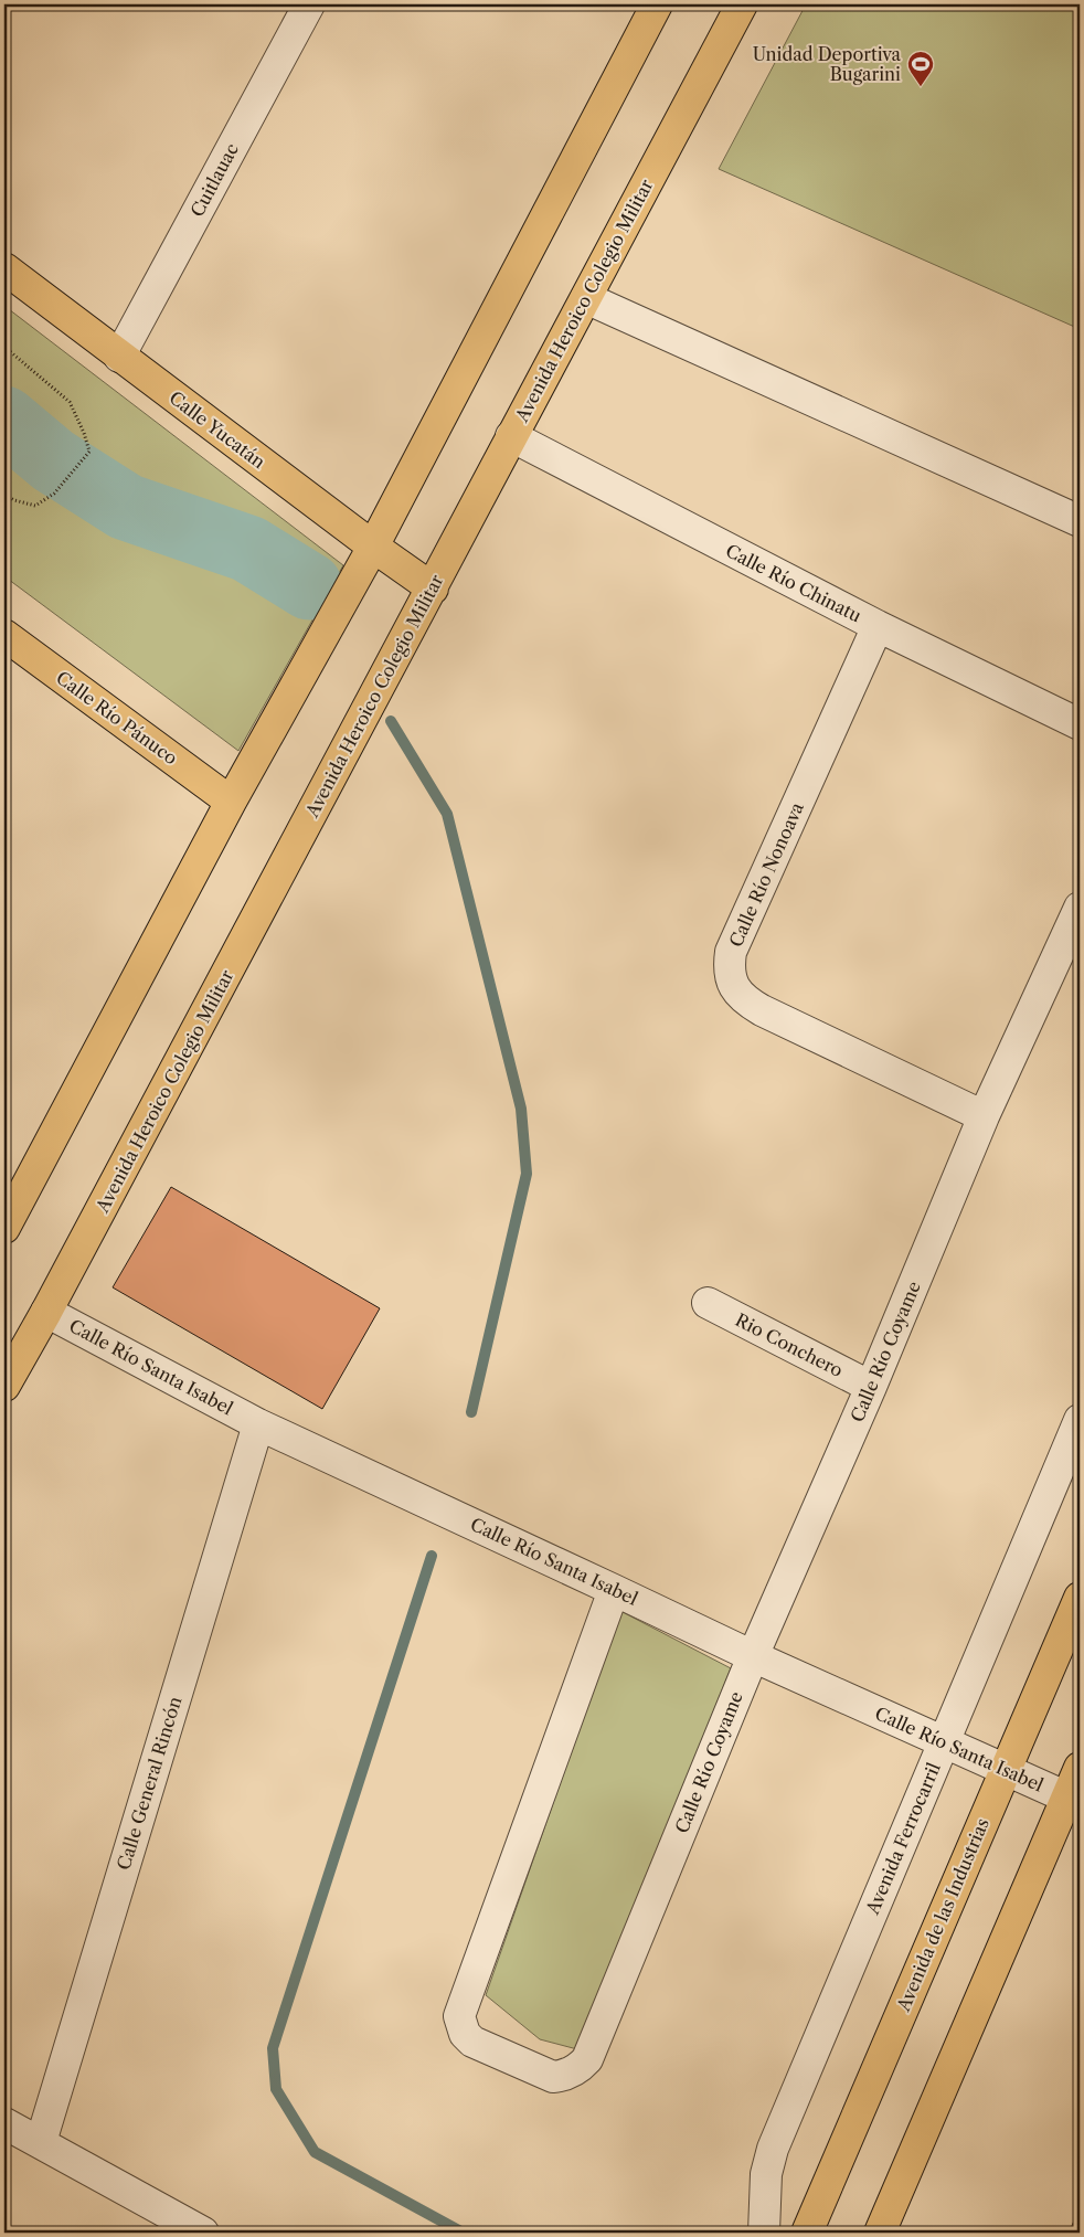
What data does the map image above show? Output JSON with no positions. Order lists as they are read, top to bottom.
{
  "streets": {
    "main road": [
      "Avenida Heroico Colegio Militar",
      "Calle Yucatán",
      "Calle Río Pánuco",
      "Avenida de las Industrias"
    ],
    "street": [
      "Cuitlauac",
      "Calle Río Chinatu",
      "Calle Río Nonoava",
      "Rio Conchero",
      "Calle Río Coyame",
      "Calle Río Santa Isabel",
      "Calle General Rincón",
      "Avenida Ferrocarril"
    ]
  },
  "crossings": [
    ["Cuitlauac", "Calle Yucatán"],
    ["Avenida Heroico Colegio Militar", "Calle Yucatán"],
    ["Avenida Heroico Colegio Militar", "Calle Río Chinatu"],
    ["Avenida Heroico Colegio Militar", "Calle Río Santa Isabel"],
    ["Calle Río Chinatu", "Calle Río Nonoava"],
    ["Calle Río Nonoava", "Calle Río Coyame"],
    ["Rio Conchero", "Calle Río Coyame"],
    ["Calle Río Coyame", "Calle Río Santa Isabel"],
    ["Calle Río Santa Isabel", "Calle General Rincón"],
    ["Calle Río Santa Isabel", "Avenida Ferrocarril"],
    ["Calle Río Santa Isabel", "Avenida de las Industrias"]
  ],
  "places": {
    "sports": ["Unidad Deportiva Bugarini"]
  }
}
